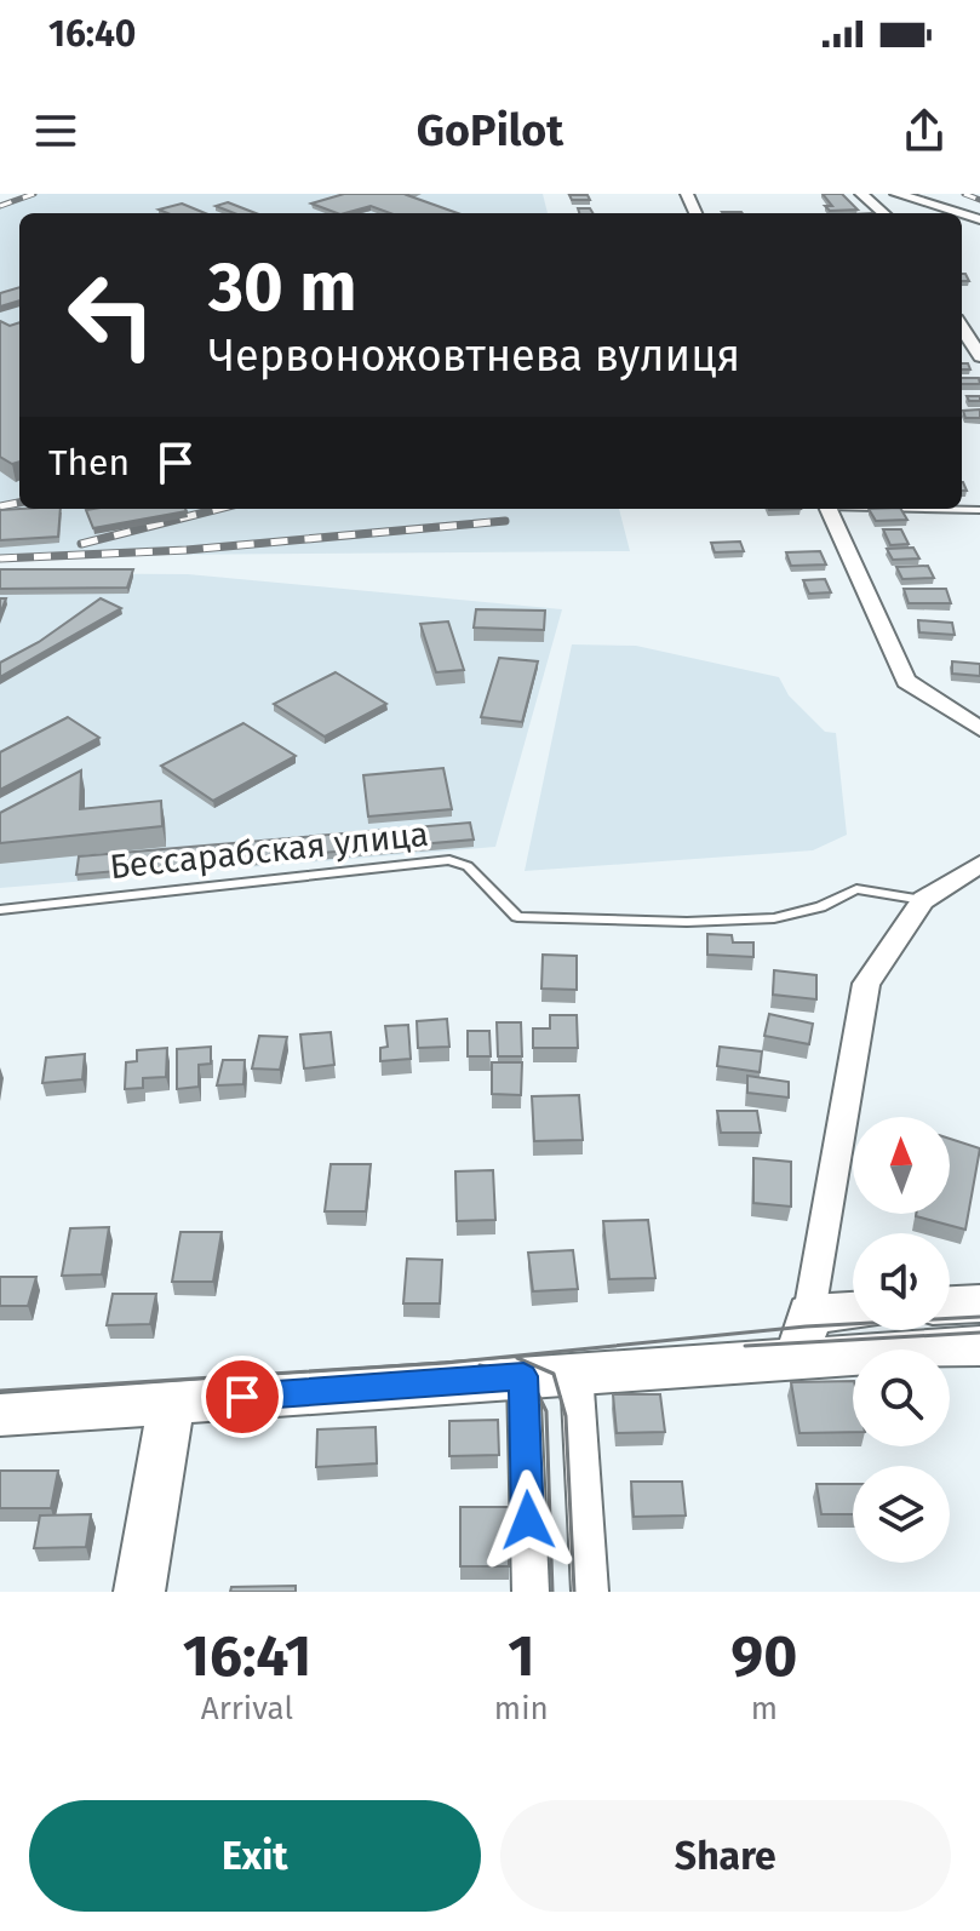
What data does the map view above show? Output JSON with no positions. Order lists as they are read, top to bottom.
{
  "streets": {
    "lane": ["Бессарабская улица"]
  },
  "north": "top",
  "page": {
    "status": "16:40",
    "header": "GoPilot",
    "turn": ["30 m", "Червоножовтнева вулиця"],
    "then": "Then",
    "eta": [
      "16:41",
      "Arrival",
      "1",
      "min",
      "90",
      "m"
    ],
    "buttons": ["Exit", "Share"]
  }
}
